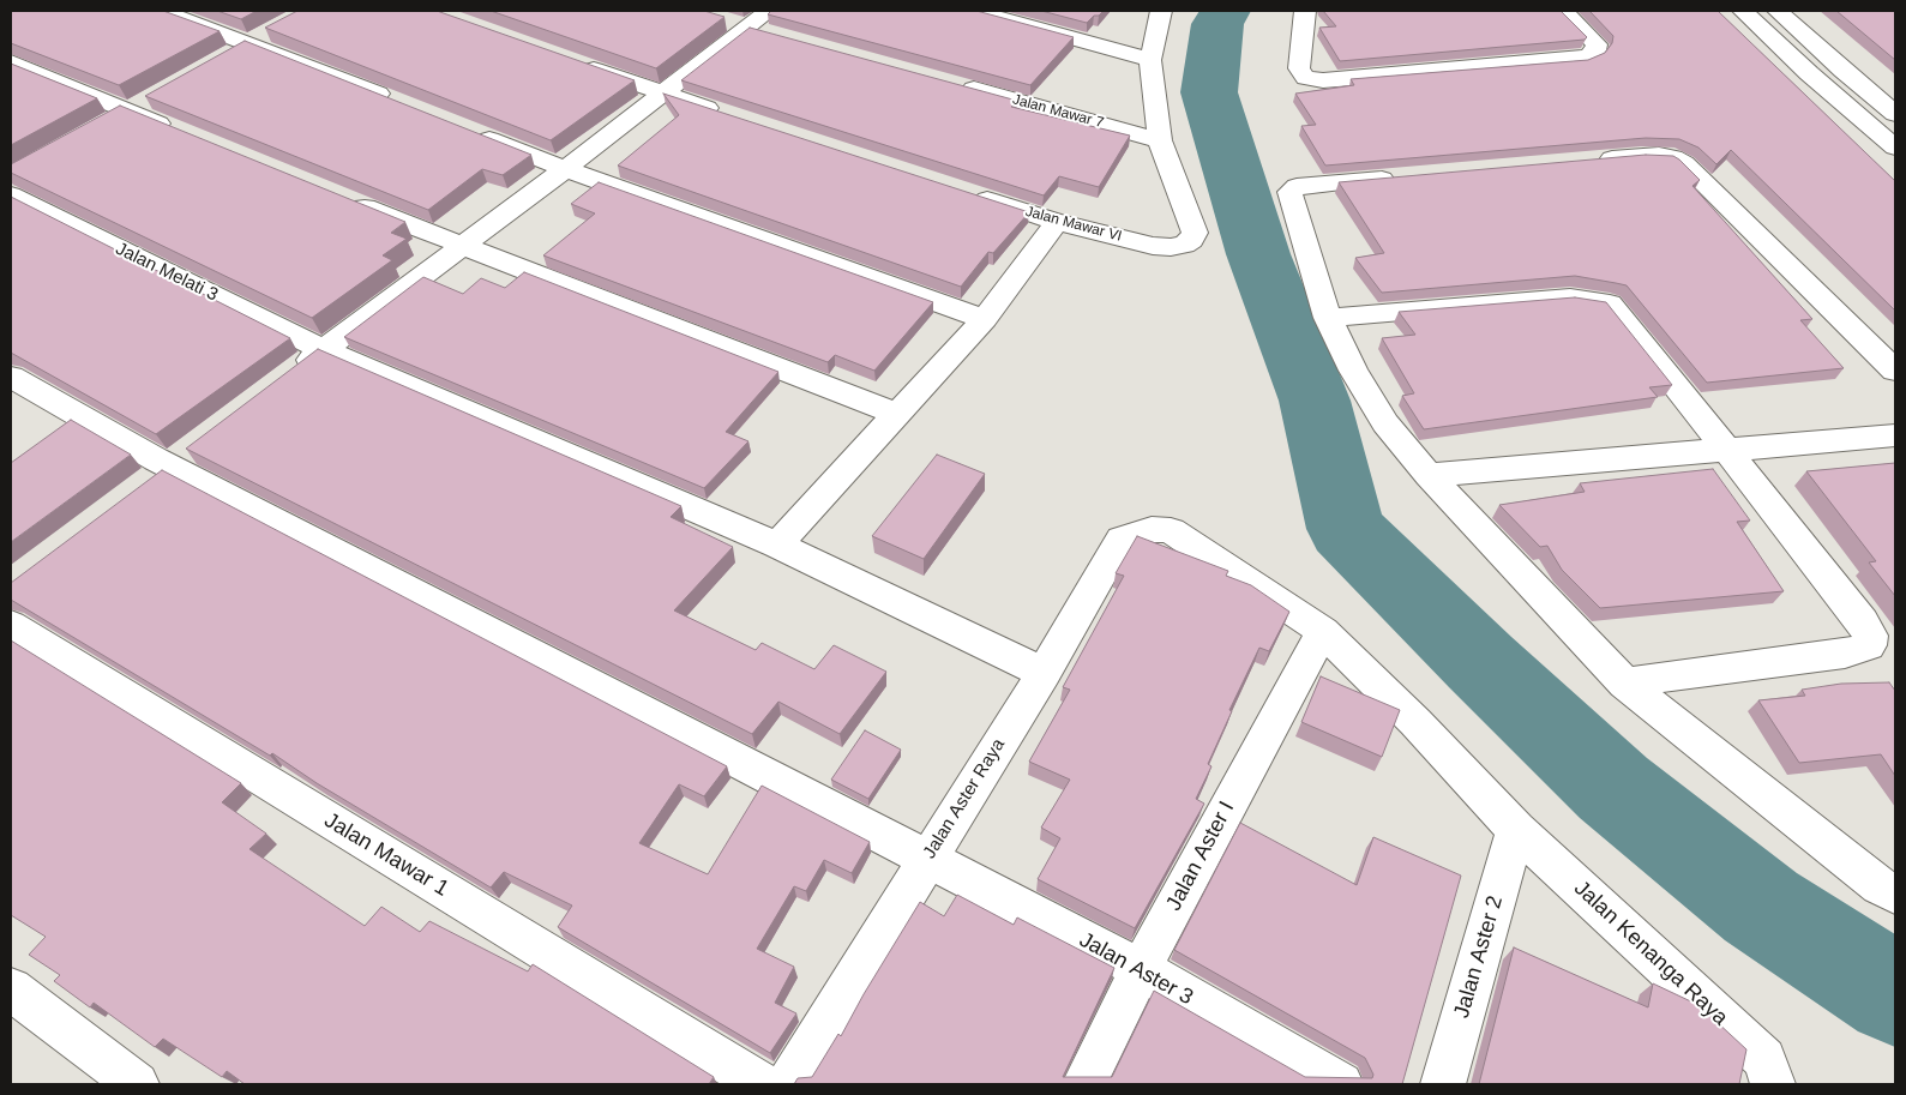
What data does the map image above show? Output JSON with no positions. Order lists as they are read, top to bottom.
{
  "streets": {
    "street": [
      "Jalan Mawar 7",
      "Jalan Mawar VI",
      "Jalan Melati 3",
      "Jalan Aster Raya",
      "Jalan Mawar 1",
      "Jalan Aster I",
      "Jalan Kenanga Raya",
      "Jalan Aster 2",
      "Jalan Aster 3"
    ]
  },
  "crossings": [
    ["Jalan Mawar 7", "Jalan Mawar VI"],
    ["Jalan Melati 3", "Jalan Aster Raya"],
    ["Jalan Aster Raya", "Jalan Kenanga Raya"],
    ["Jalan Aster Raya", "Jalan Aster 3"],
    ["Jalan Aster I", "Jalan Kenanga Raya"],
    ["Jalan Aster I", "Jalan Aster 3"],
    ["Jalan Kenanga Raya", "Jalan Aster 2"]
  ]
}
